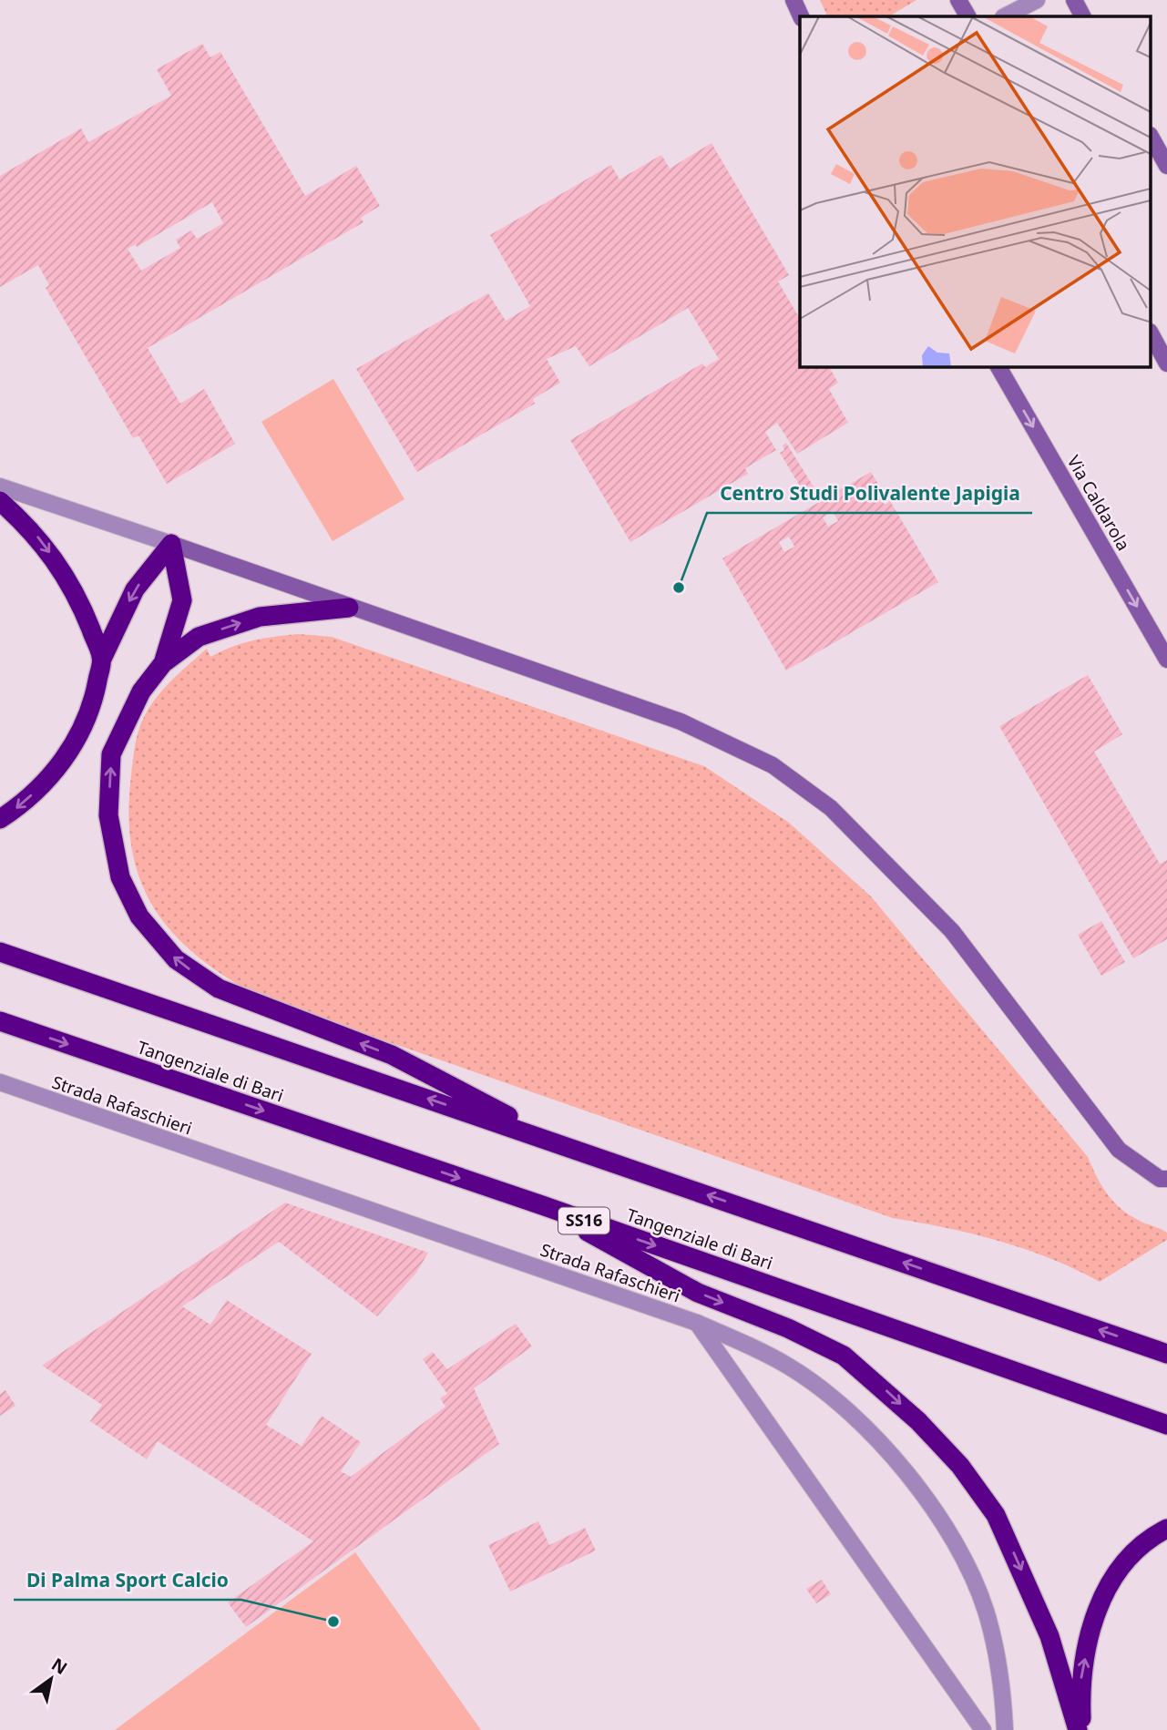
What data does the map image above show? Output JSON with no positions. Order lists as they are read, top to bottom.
{
  "streets": {
    "highway": ["Tangenziale di Bari", "SS16"],
    "street": ["Via Caldarola", "Strada Rafaschieri"]
  },
  "one_way": ["Via Caldarola"],
  "places": ["Centro Studi Polivalente Japigia", "Di Palma Sport Calcio"],
  "north": "top right"
}
